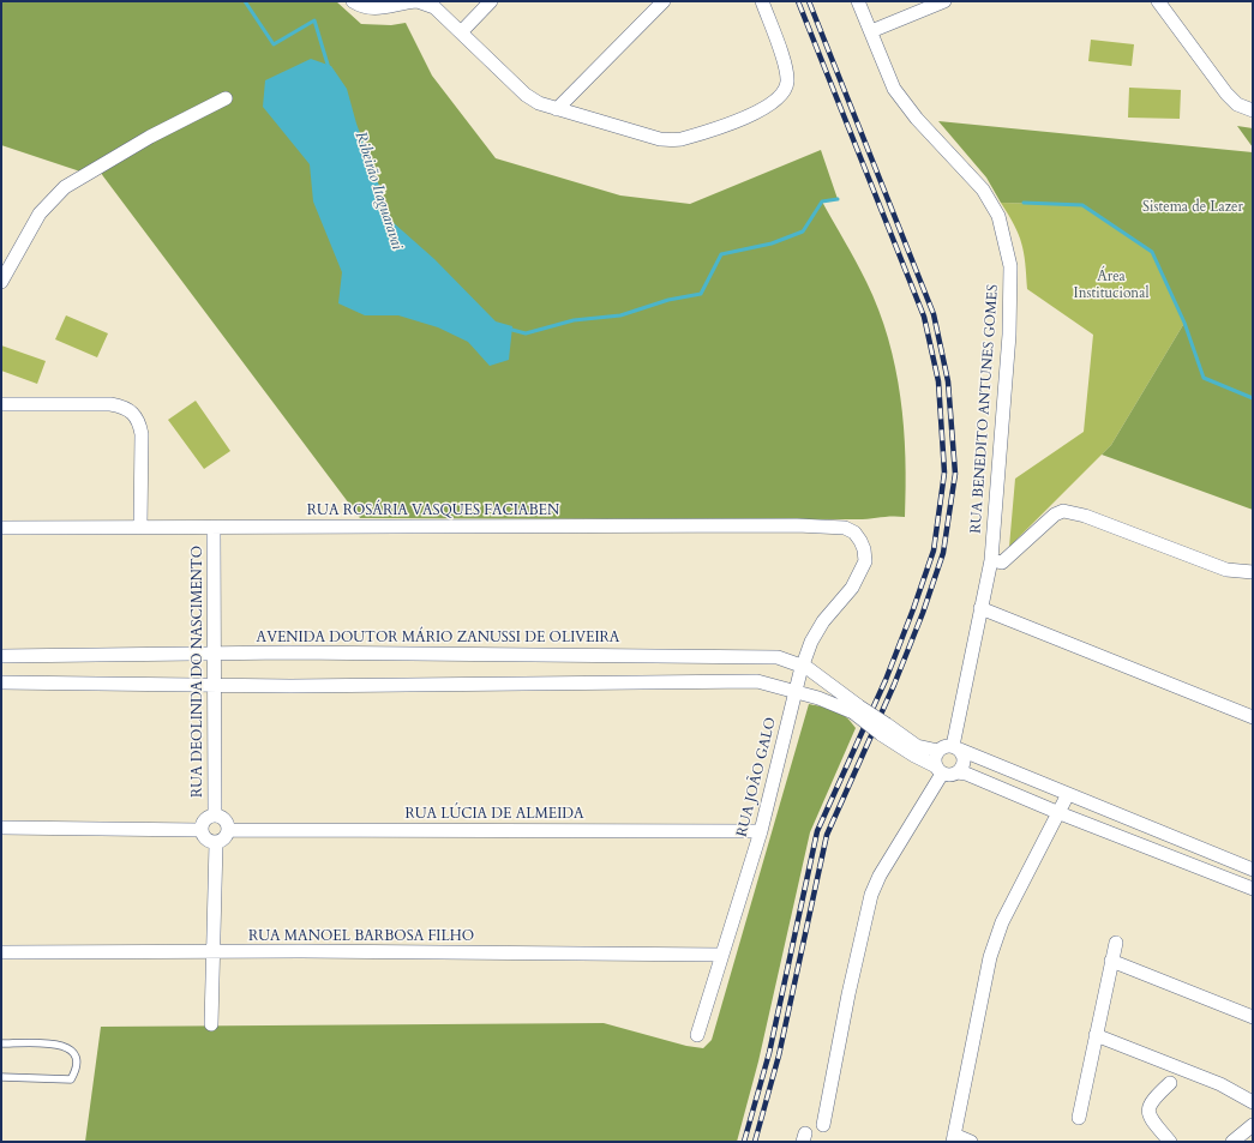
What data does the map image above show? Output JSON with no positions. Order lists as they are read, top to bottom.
{
  "streets": {
    "street": [
      "RUA BENEDITO ANTUNES GOMES",
      "RUA ROSÁRIA VASQUES FACIABEN",
      "AVENIDA DOUTOR MÁRIO ZANUSSI DE OLIVEIRA",
      "RUA DEOLINDA DO NASCIMENTO",
      "RUA JOÃO GALO",
      "RUA LÚCIA DE ALMEIDA",
      "RUA MANOEL BARBOSA FILHO"
    ]
  },
  "crossings": [
    ["RUA ROSÁRIA VASQUES FACIABEN", "RUA DEOLINDA DO NASCIMENTO"],
    ["RUA ROSÁRIA VASQUES FACIABEN", "RUA JOÃO GALO"],
    ["AVENIDA DOUTOR MÁRIO ZANUSSI DE OLIVEIRA", "RUA DEOLINDA DO NASCIMENTO"],
    ["AVENIDA DOUTOR MÁRIO ZANUSSI DE OLIVEIRA", "RUA JOÃO GALO"],
    ["RUA DEOLINDA DO NASCIMENTO", "RUA LÚCIA DE ALMEIDA"],
    ["RUA JOÃO GALO", "RUA LÚCIA DE ALMEIDA"],
    ["RUA JOÃO GALO", "RUA MANOEL BARBOSA FILHO"]
  ],
  "water": ["Ribeirão Itaguaravai"],
  "parks": ["Sistema de Lazer", "Área Institucional"]
}
